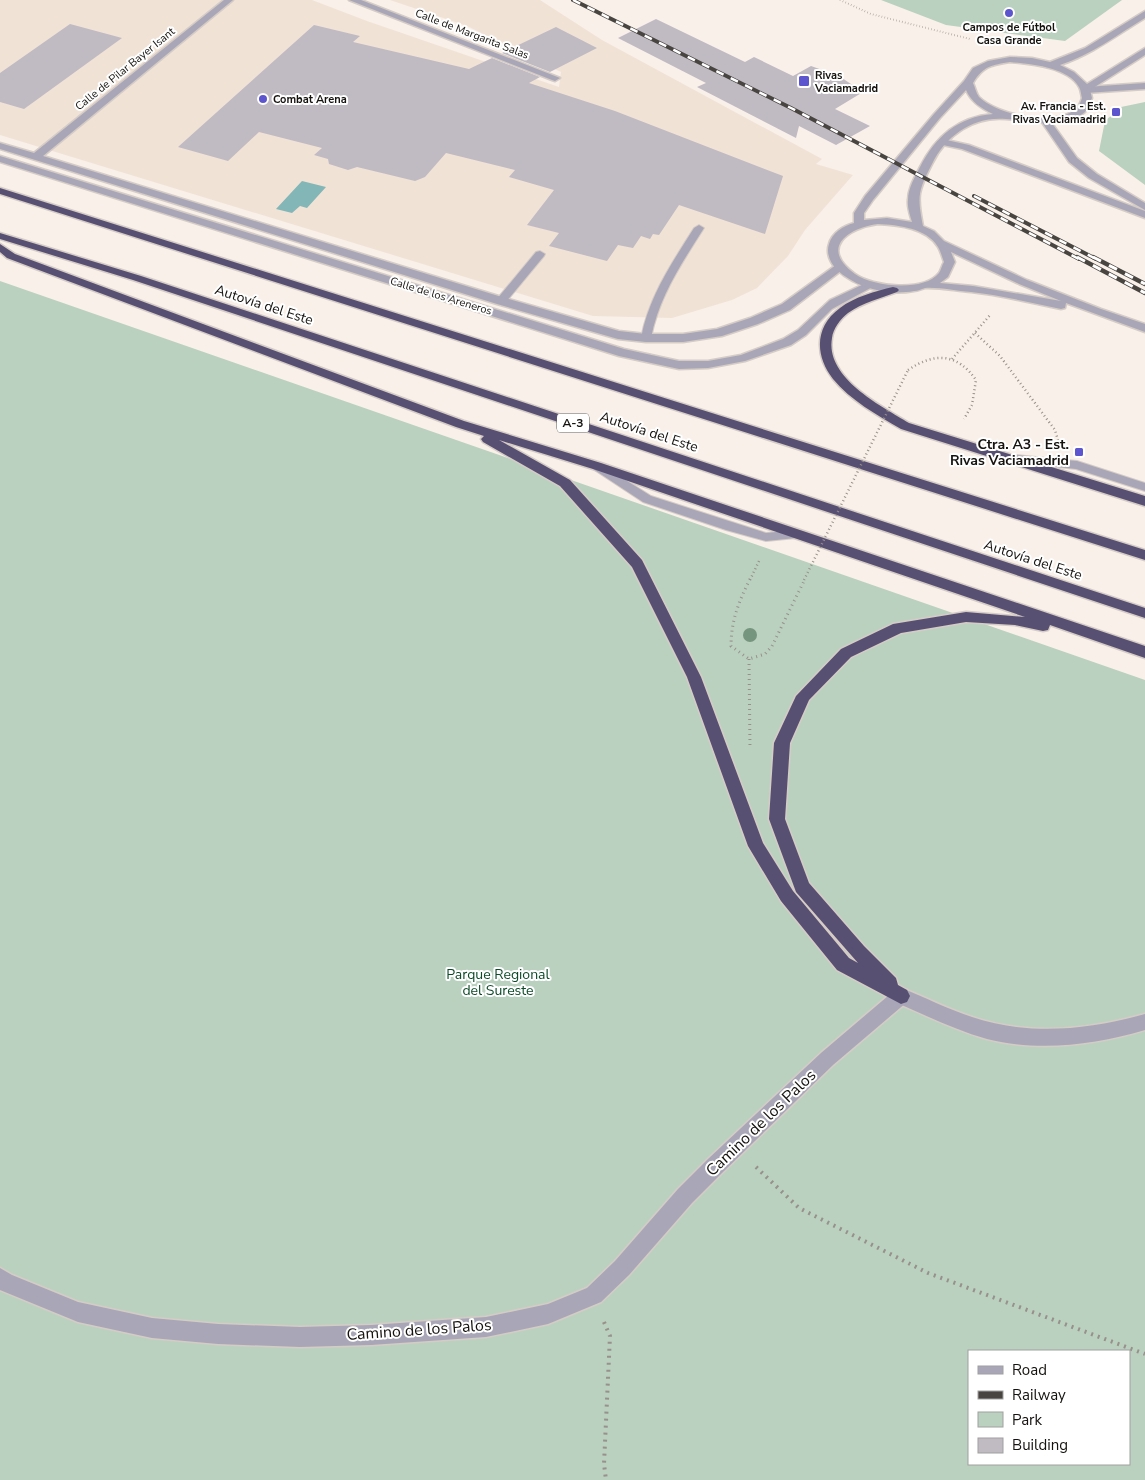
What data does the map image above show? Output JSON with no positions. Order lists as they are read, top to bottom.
{
  "streets": {
    "highway": ["Autovía del Este", "A-3"],
    "street": [
      "Calle de Margarita Salas",
      "Calle de Pilar Bayer Isant",
      "Calle de los Areneros",
      "Camino de los Palos"
    ]
  },
  "crossings": [
    ["Calle de Pilar Bayer Isant", "Calle de los Areneros"]
  ],
  "parks": ["Parque Regional del Sureste"],
  "places": {
    "other": ["Campos de Fútbol Casa Grande", "Combat Arena"],
    "transit": ["Rivas Vaciamadrid", "Av. Francia - Est. Rivas Vaciamadrid", "Ctra. A3 - Est. Rivas Vaciamadrid"]
  },
  "legend": [
    "Road",
    "Railway",
    "Park",
    "Building"
  ]
}
